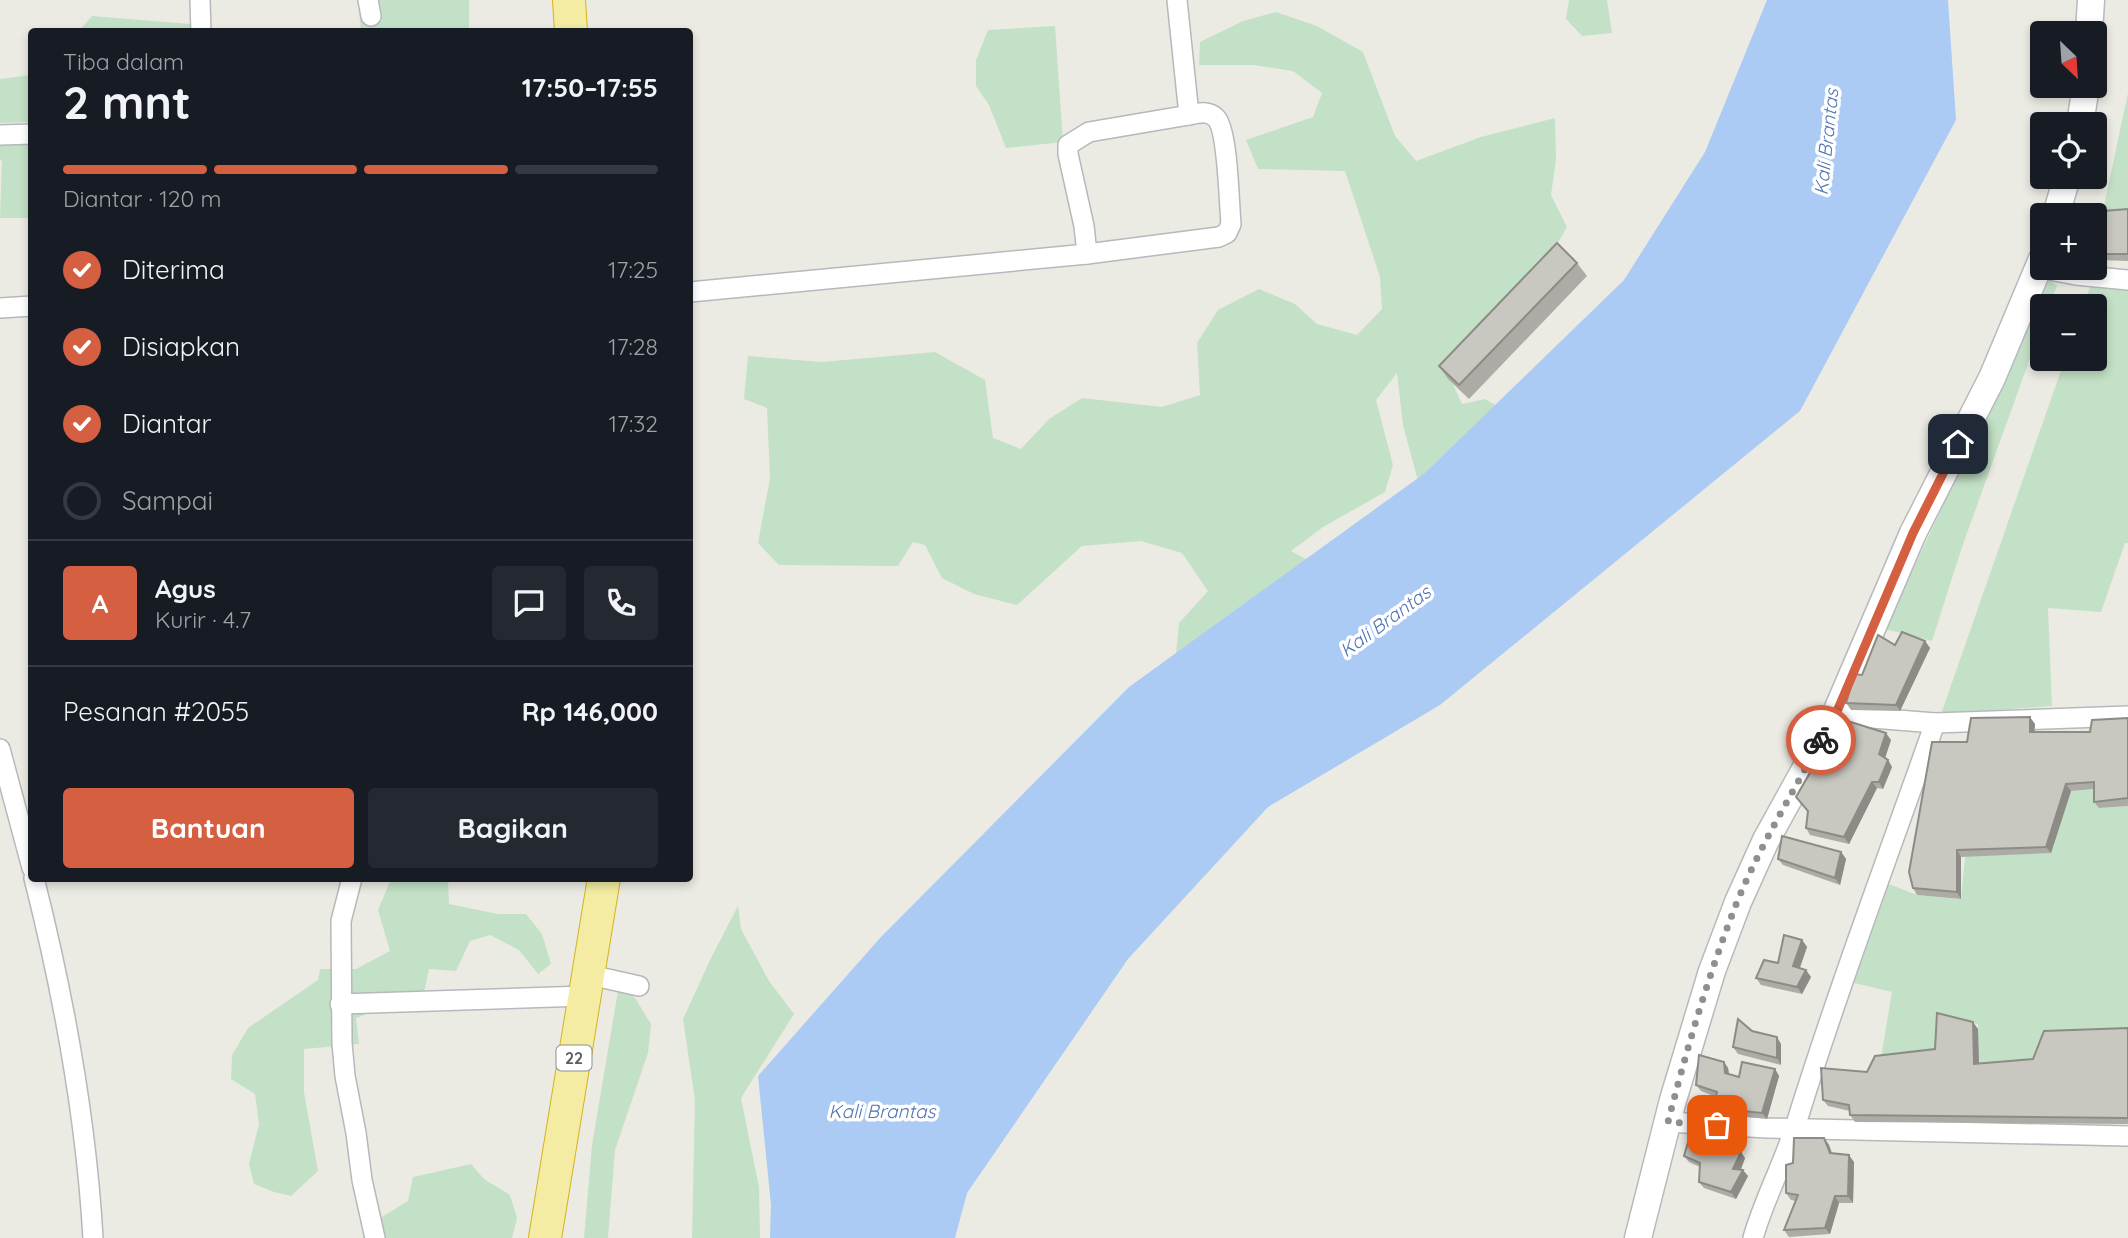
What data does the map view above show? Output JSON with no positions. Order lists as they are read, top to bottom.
{
  "streets": {
    "highway": ["22"]
  },
  "water": ["Kali Brantas"],
  "north": "bottom right",
  "page": {
    "map_buttons": ["+", "−"],
    "heading": ["2 mnt", "Tiba dalam", "17:50–17:55"],
    "panel": [
      "Agus",
      "Kurir · 4.7",
      "Pesanan #2055",
      "Rp 146,000"
    ],
    "bar": "Diantar · 120 m",
    "list": [
      ["Diterima", "17:25"],
      ["Disiapkan", "17:28"],
      ["Diantar", "17:32"],
      "Sampai"
    ],
    "round": "A",
    "buttons": ["Bantuan", "Bagikan"]
  }
}
